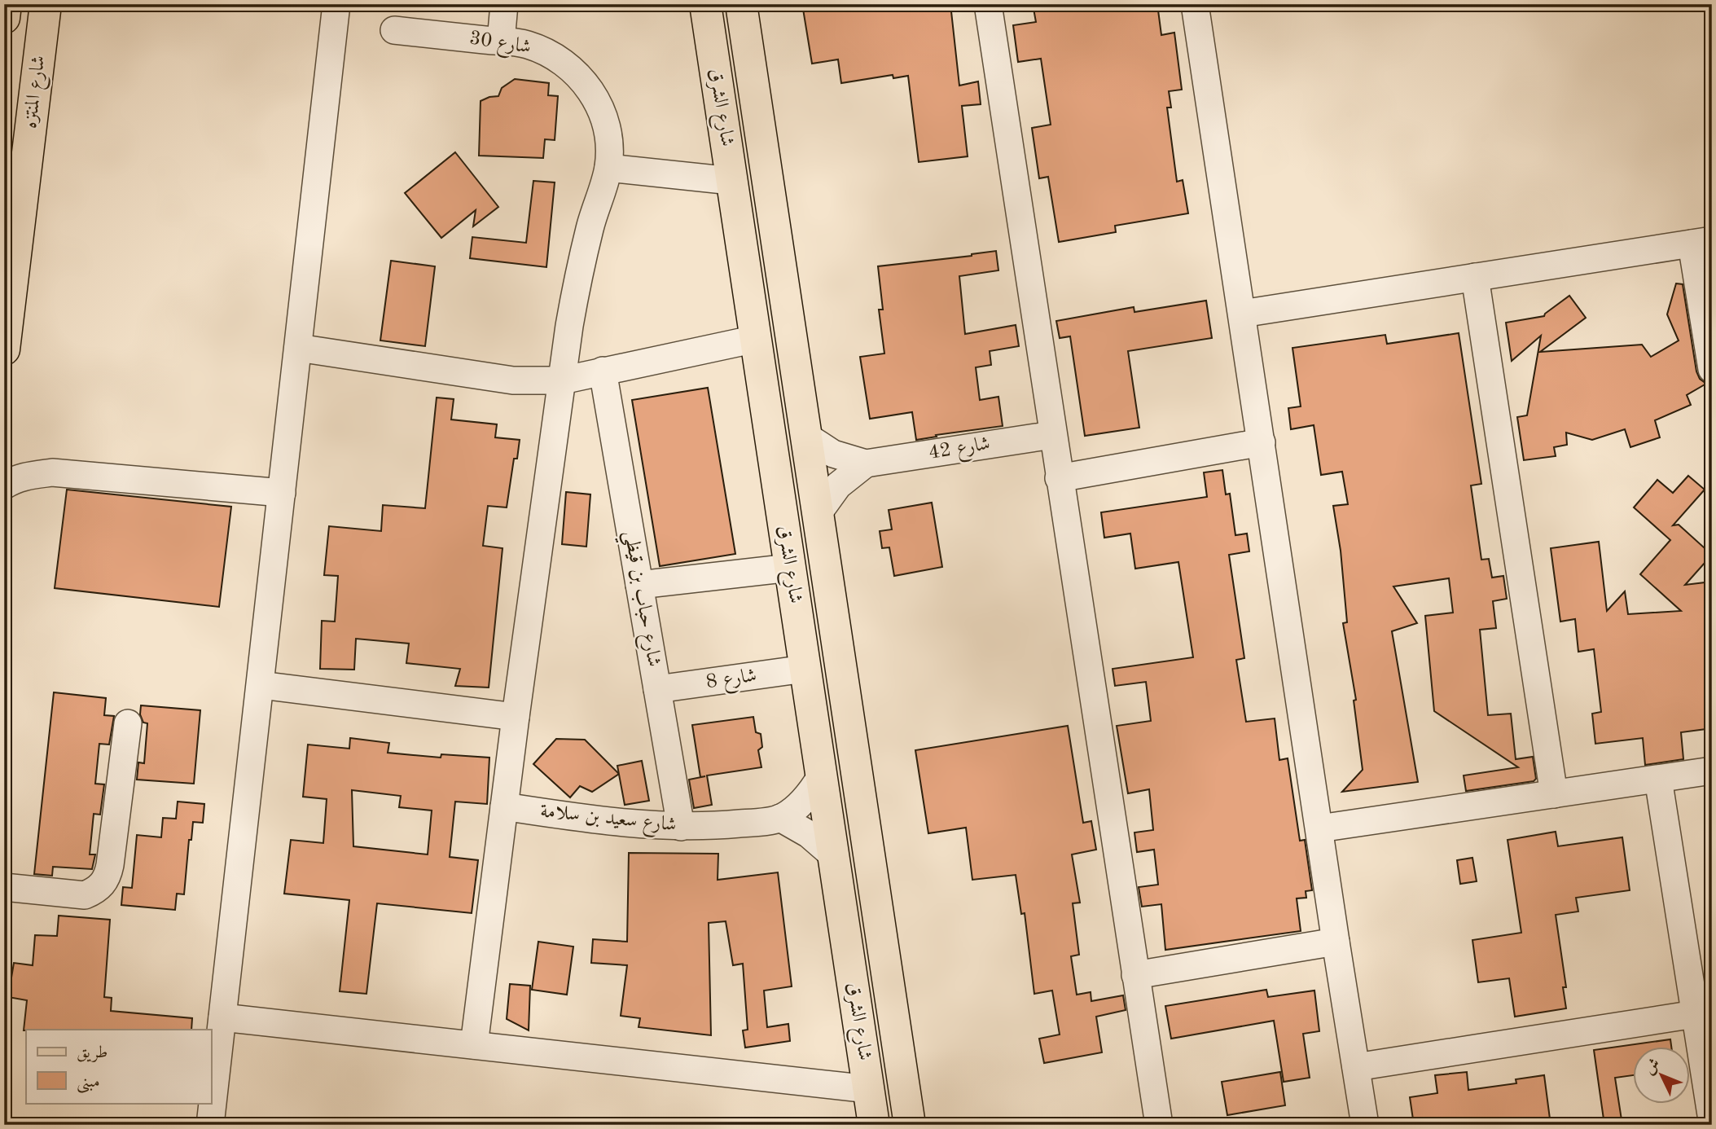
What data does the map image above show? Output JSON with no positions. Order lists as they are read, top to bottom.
{
  "streets": {
    "main road": ["شارع المنتزه", "شارع الشرق"],
    "street": [
      "شارع 30",
      "شارع 42",
      "شارع حباب بن قيظي",
      "شارع 8",
      "شارع سعيد بن سلامة"
    ]
  },
  "crossings": [
    ["شارع 30", "شارع سعيد بن سلامة"],
    ["شارع الشرق", "شارع 42"],
    ["شارع الشرق", "شارع 8"],
    ["شارع الشرق", "شارع سعيد بن سلامة"],
    ["شارع حباب بن قيظي", "شارع 8"],
    ["شارع حباب بن قيظي", "شارع سعيد بن سلامة"]
  ],
  "legend": ["طريق", "مبنى"],
  "north": "top left"
}
